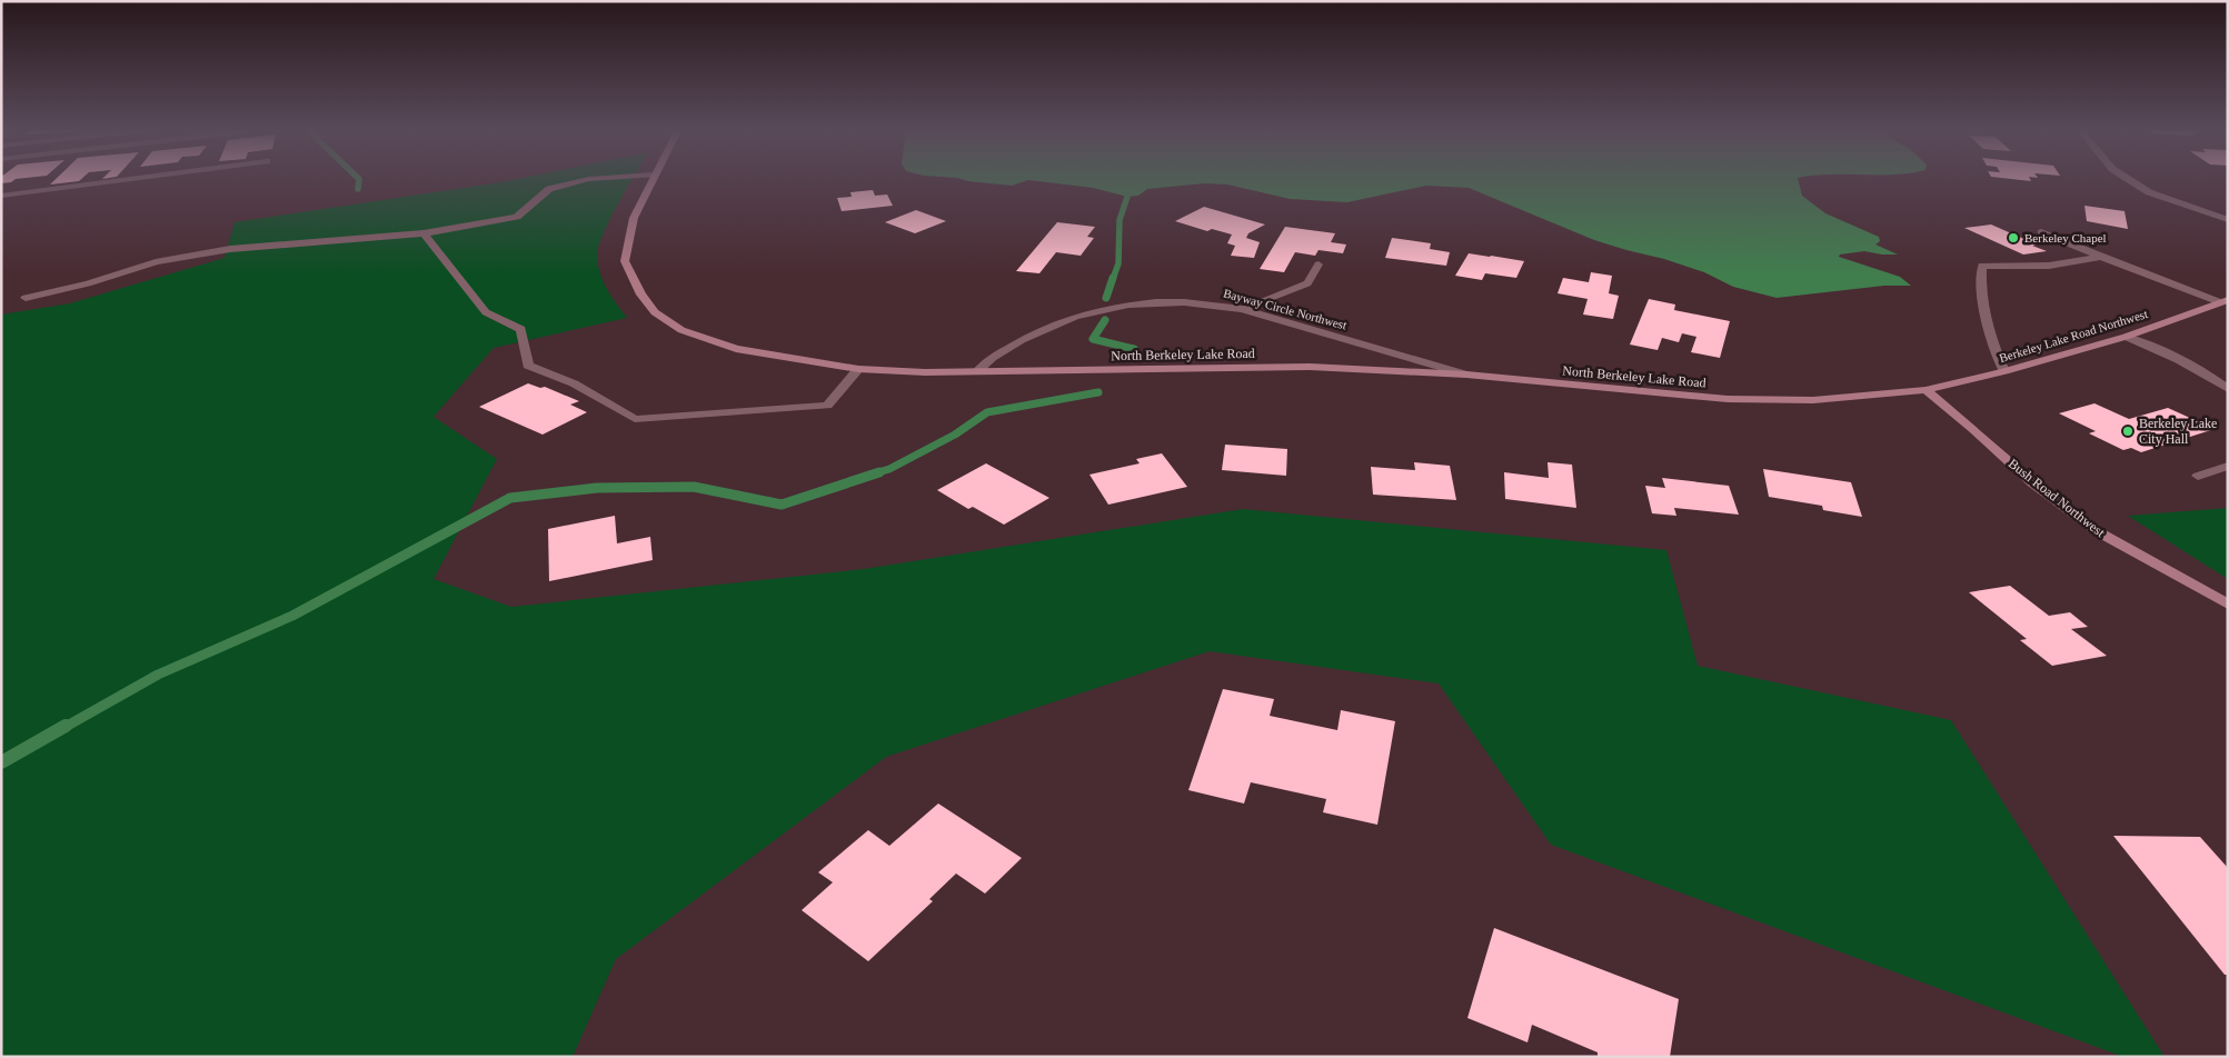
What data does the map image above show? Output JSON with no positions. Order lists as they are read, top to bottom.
{
  "streets": {
    "street": [
      "Bayway Circle Northwest",
      "Berkeley Lake Road Northwest",
      "North Berkeley Lake Road",
      "Bush Road Northwest"
    ]
  },
  "crossings": [
    ["Bayway Circle Northwest", "North Berkeley Lake Road"],
    ["Berkeley Lake Road Northwest", "North Berkeley Lake Road"],
    ["Berkeley Lake Road Northwest", "Bush Road Northwest"],
    ["North Berkeley Lake Road", "Bush Road Northwest"]
  ],
  "places": ["Berkeley Chapel", "Berkeley Lake City Hall"]
}
